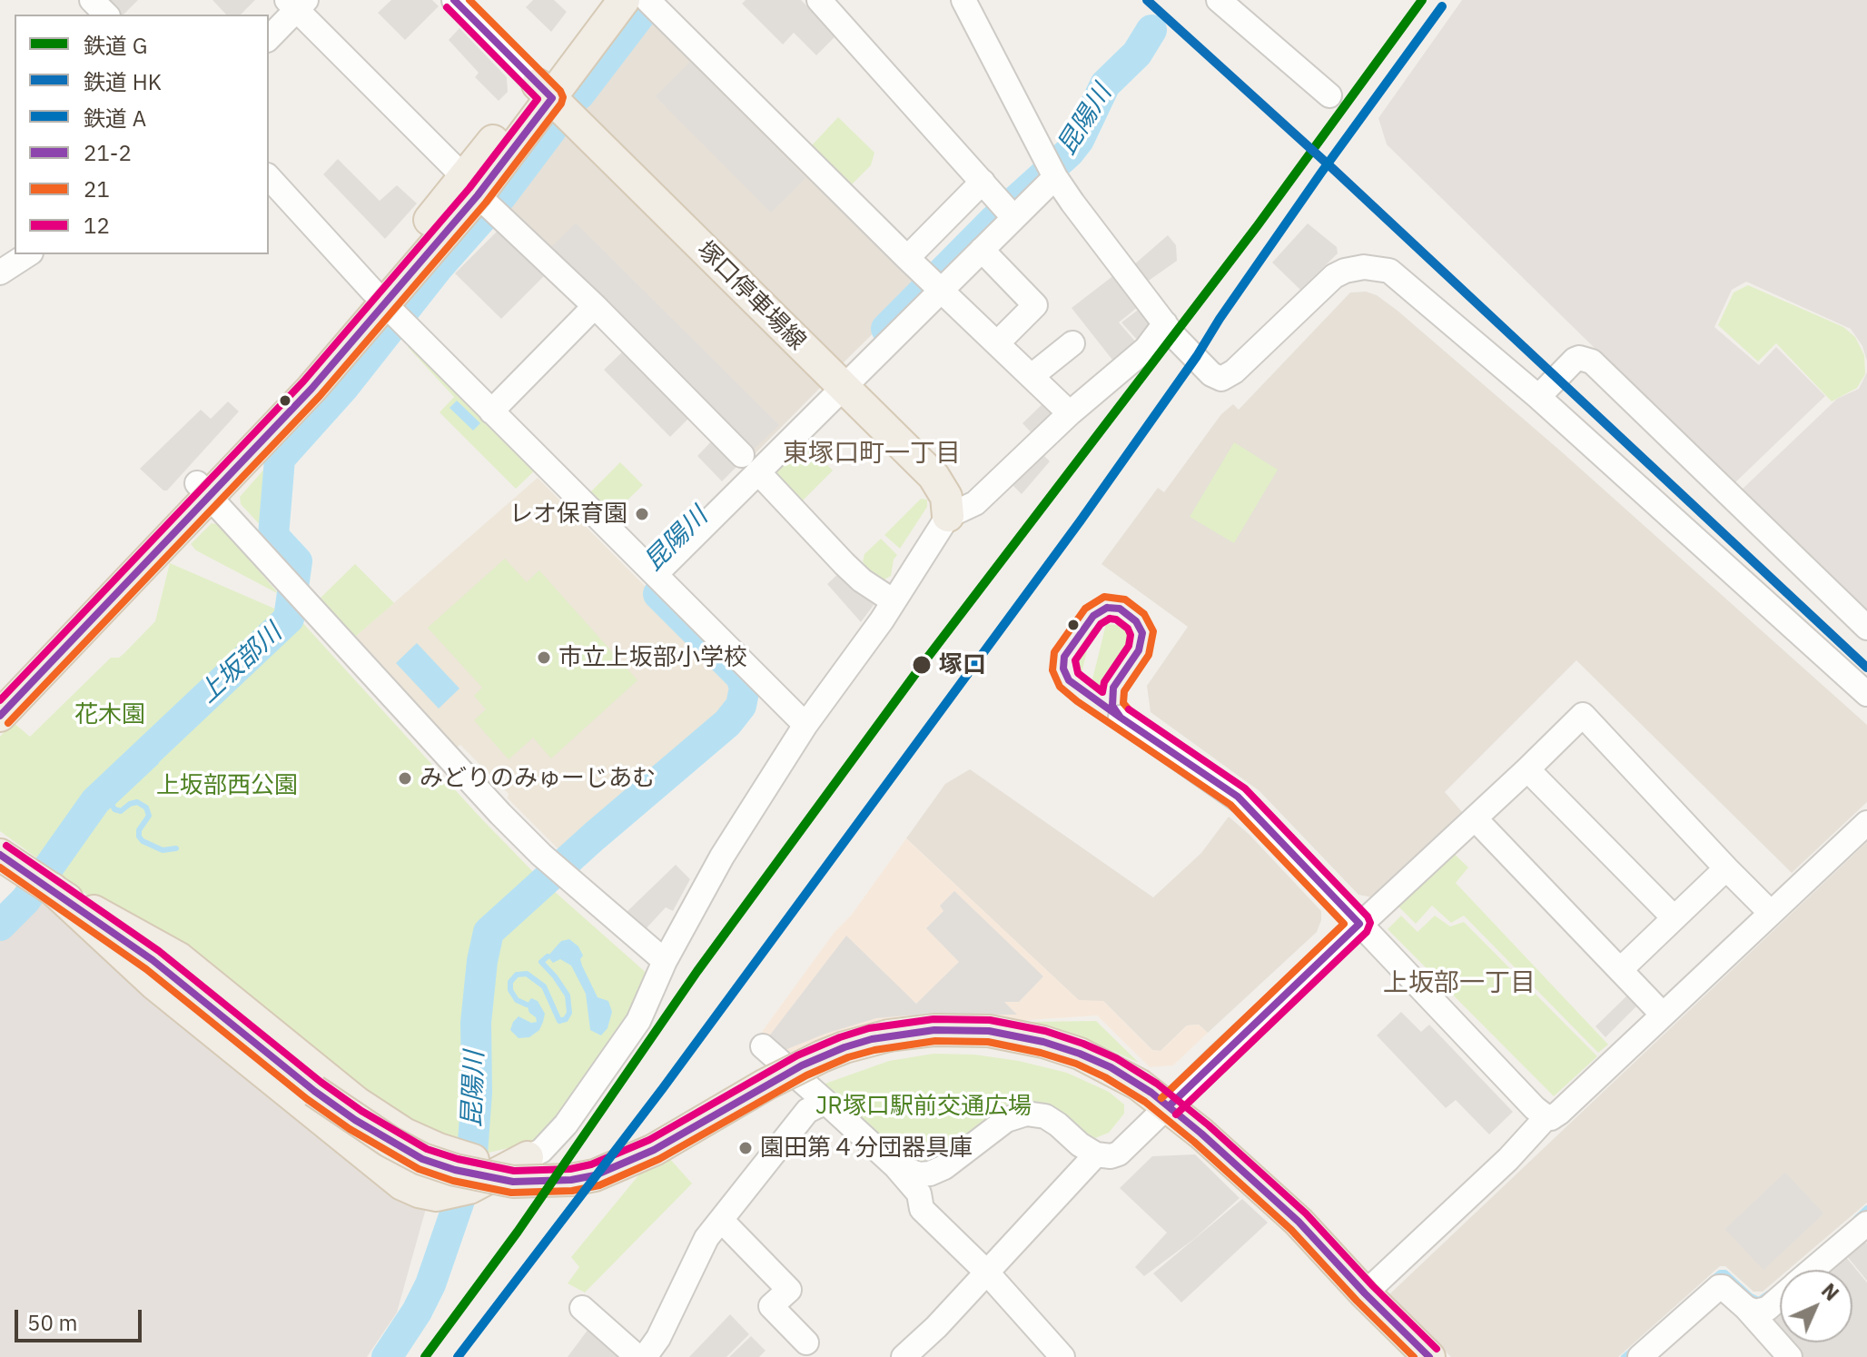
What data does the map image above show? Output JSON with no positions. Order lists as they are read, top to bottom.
{
  "streets": {
    "main road": ["塚口停車場線"]
  },
  "districts": ["東塚口町一丁目", "上坂部一丁目"],
  "water": ["昆陽川", "上坂部川"],
  "parks": ["花木園", "上坂部西公園", "JR塚口駅前交通広場"],
  "places": [
    "レオ保育園",
    "市立上坂部小学校",
    "塚口",
    "みどりのみゅーじあむ",
    "園田第４分団器具庫"
  ],
  "lines": [
    "rail line G",
    "rail line HK",
    "transit line 21-2",
    "transit line 21",
    "rail line A",
    "transit line 12"
  ],
  "legend": [
    "鉄道 G",
    "鉄道 HK",
    "鉄道 A",
    "21-2",
    "21",
    "12"
  ],
  "scale_bar": "50 m",
  "north": "top right"
}
